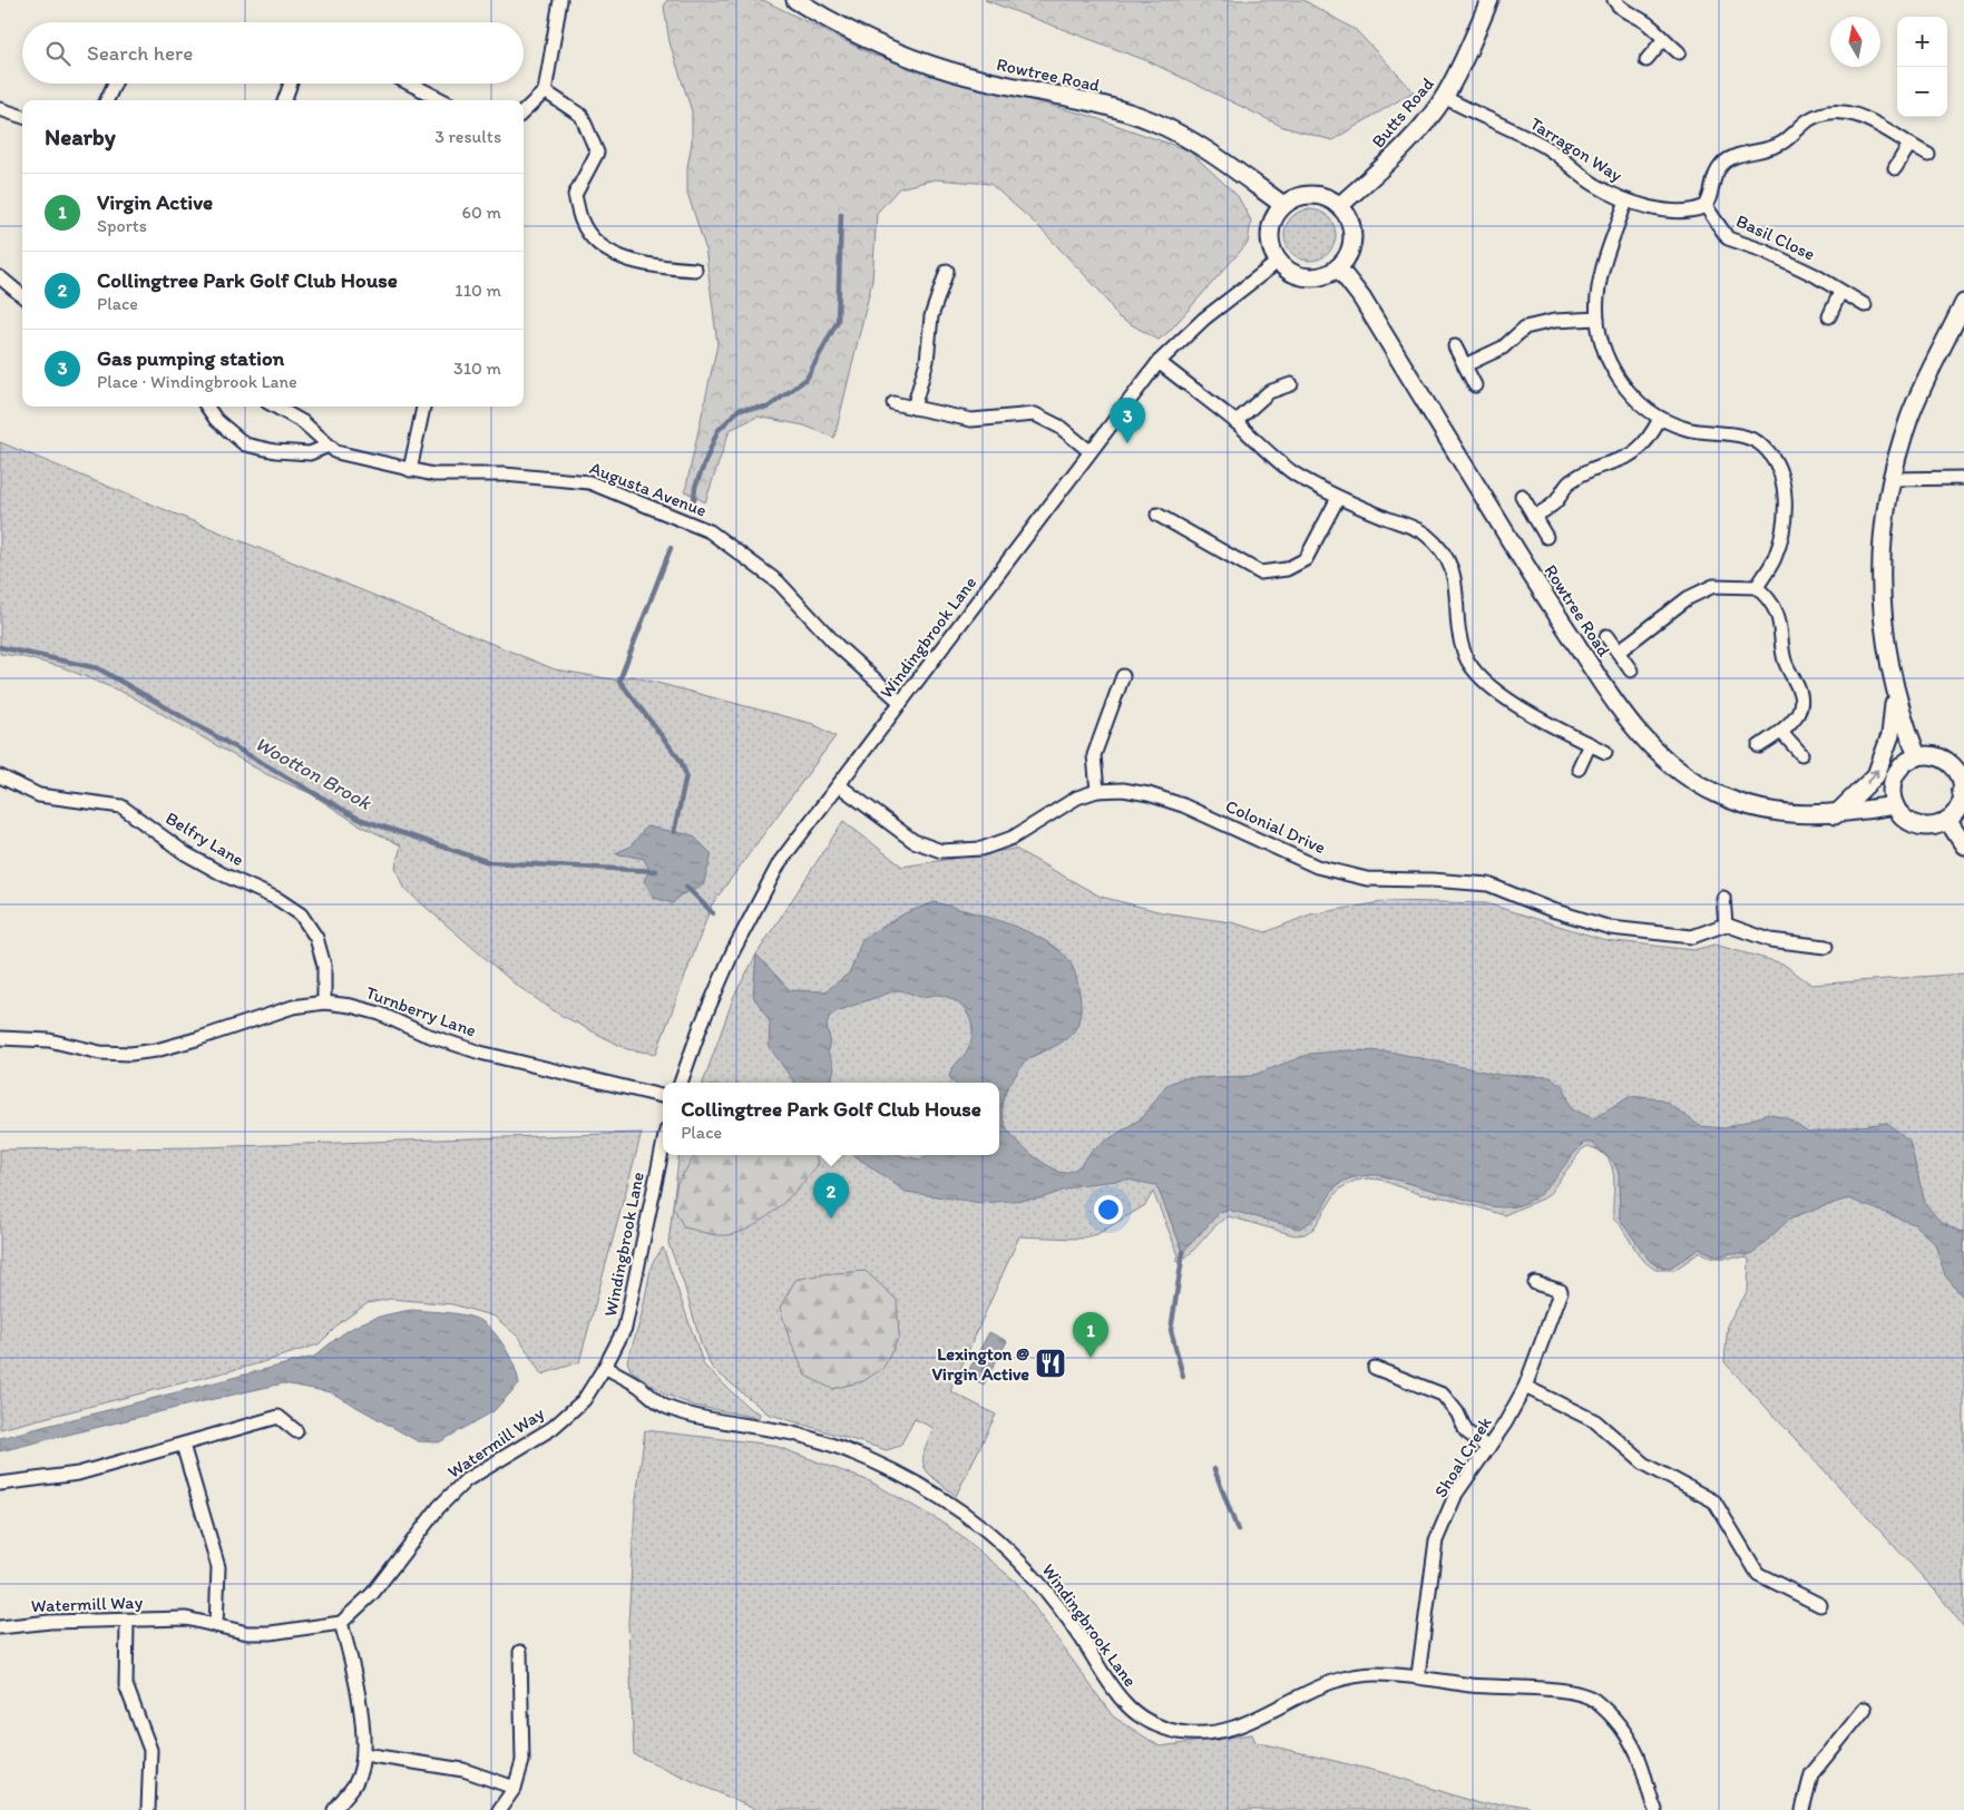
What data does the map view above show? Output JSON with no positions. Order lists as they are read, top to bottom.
{
  "streets": {
    "street": [
      "Rowtree Road",
      "Butts Road",
      "Tarragon Way",
      "Basil Close",
      "Augusta Avenue",
      "Windingbrook Lane",
      "Colonial Drive",
      "Belfry Lane",
      "Turnberry Lane",
      "Watermill Way",
      "Shoal Creek"
    ]
  },
  "crossings": [
    ["Rowtree Road", "Butts Road"],
    ["Rowtree Road", "Windingbrook Lane"],
    ["Butts Road", "Tarragon Way"],
    ["Butts Road", "Windingbrook Lane"],
    ["Tarragon Way", "Basil Close"],
    ["Augusta Avenue", "Windingbrook Lane"],
    ["Windingbrook Lane", "Colonial Drive"],
    ["Windingbrook Lane", "Watermill Way"],
    ["Windingbrook Lane", "Shoal Creek"],
    ["Belfry Lane", "Turnberry Lane"]
  ],
  "water": ["Wootton Brook"],
  "places": {
    "restaurant": ["Lexington @ Virgin Active"]
  },
  "north": "top",
  "page": {
    "map_buttons": ["+", "−"],
    "search": "Search here",
    "heading": ["Nearby", "3 results"],
    "list": [
      {
        "mark": "1",
        "name": "Virgin Active",
        "note": "Sports",
        "value": "60 m"
      },
      {
        "mark": "2",
        "name": "Collingtree Park Golf Club House",
        "note": "Place",
        "value": "110 m"
      },
      {
        "mark": "3",
        "name": "Gas pumping station",
        "note": "Place · Windingbrook Lane",
        "value": "310 m"
      }
    ],
    "pins": ["3", "2", "1"],
    "popup": ["Collingtree Park Golf Club House", "Place"]
  }
}
